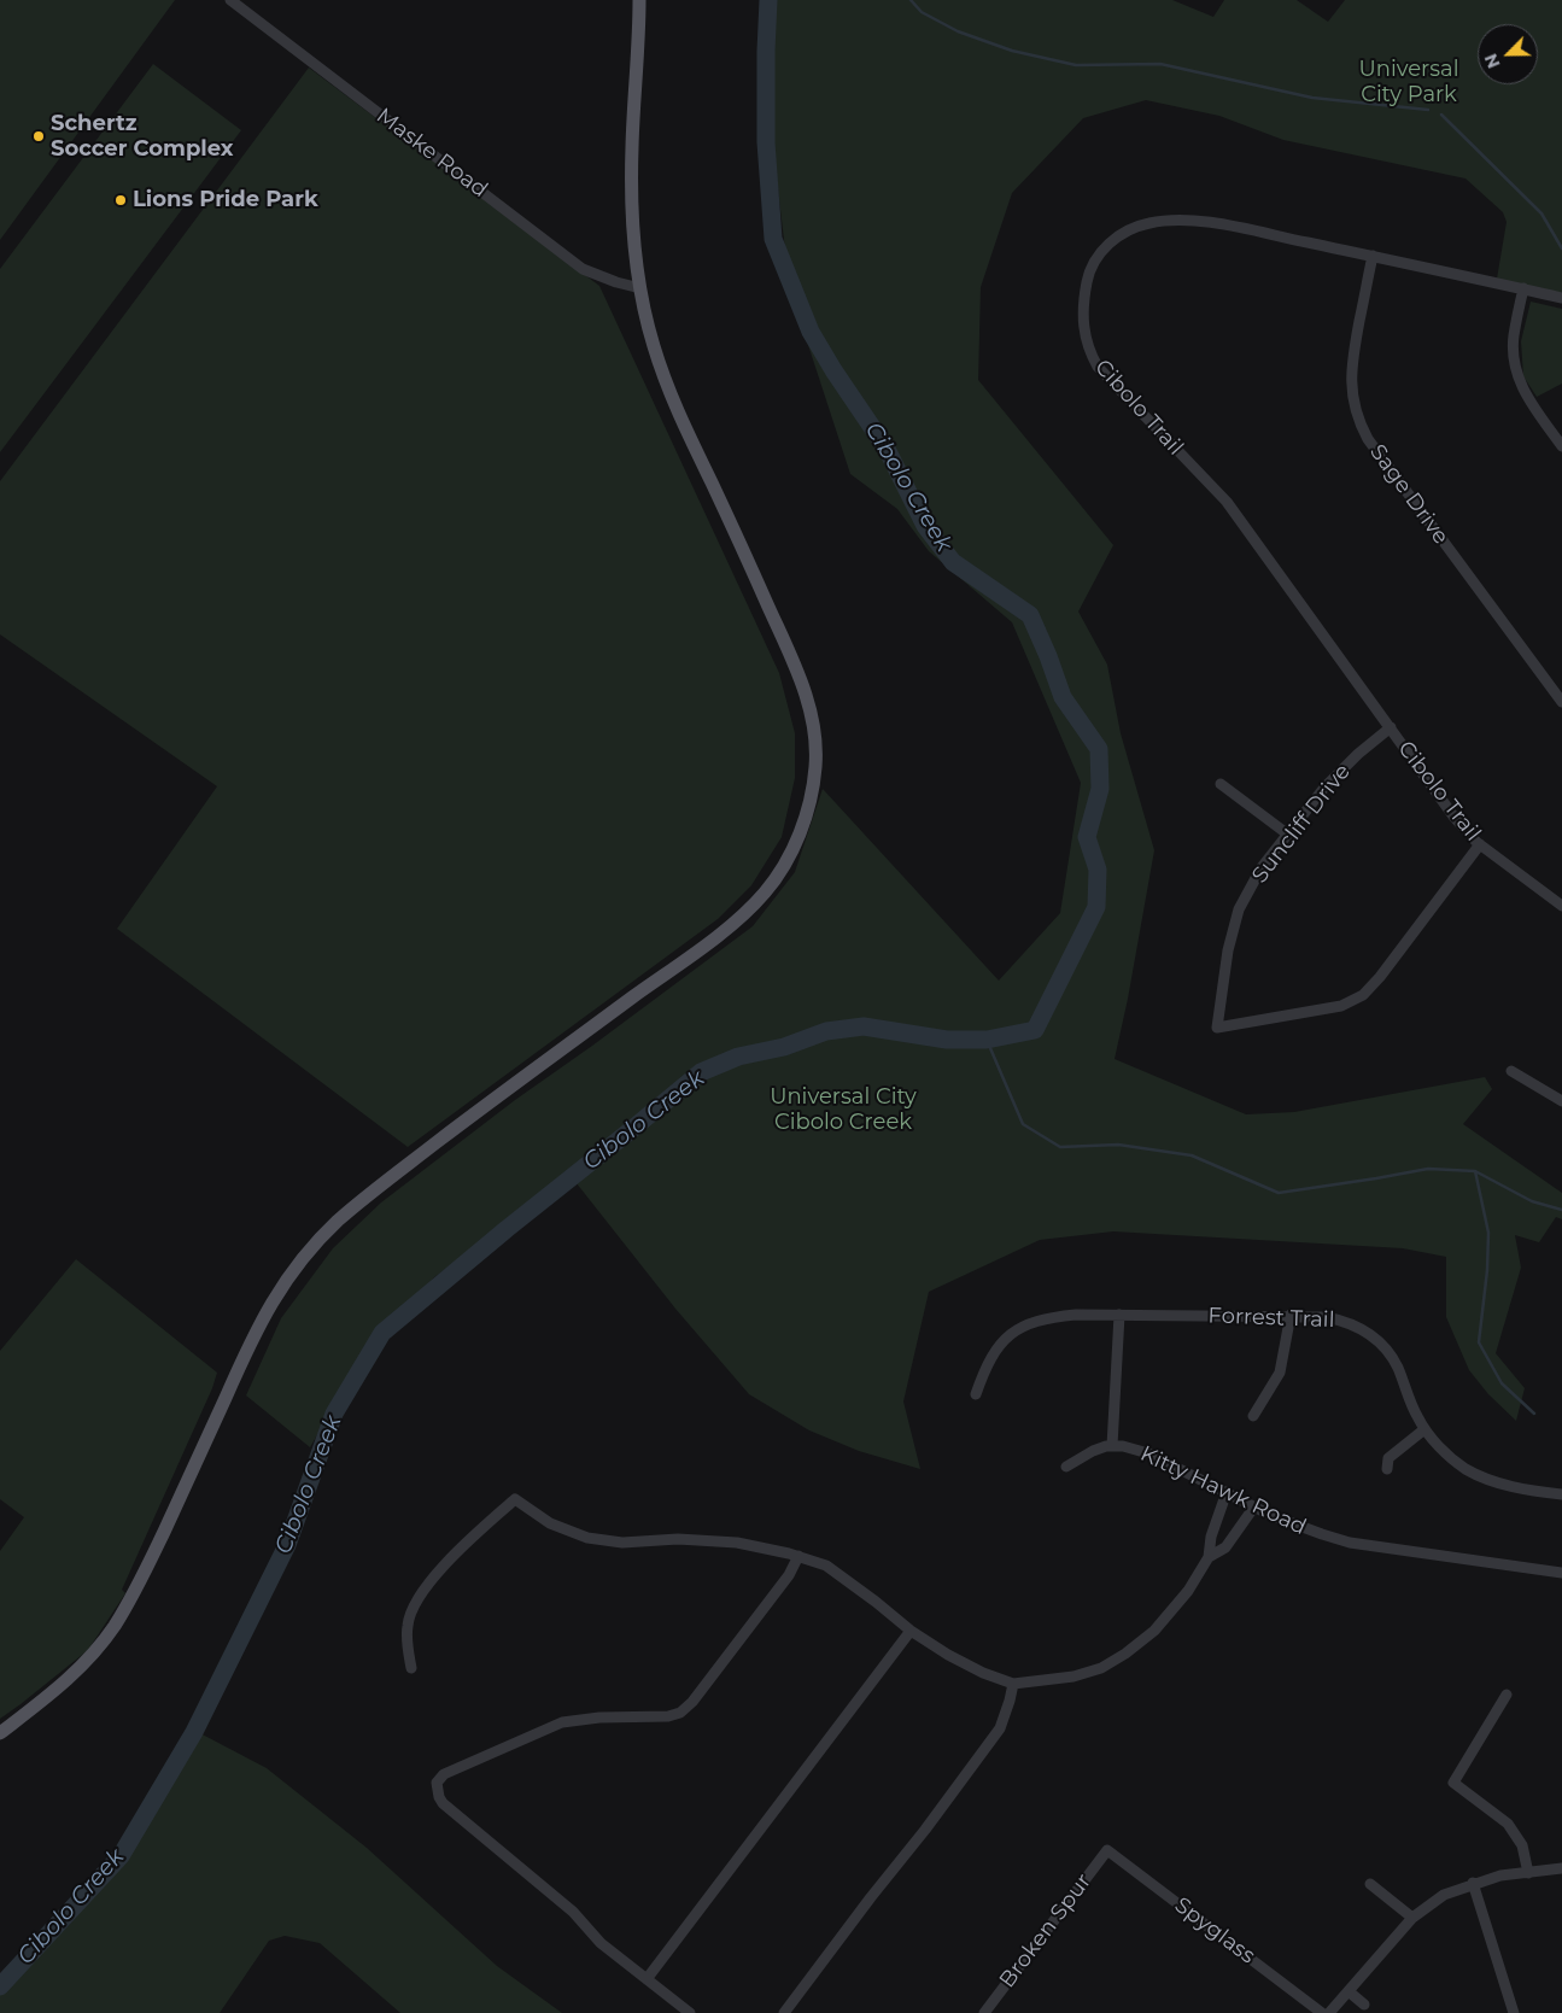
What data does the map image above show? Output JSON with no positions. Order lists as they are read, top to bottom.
{
  "streets": {
    "street": [
      "Maske Road",
      "Cibolo Trail",
      "Sage Drive",
      "Suncliff Drive",
      "Forrest Trail",
      "Kitty Hawk Road",
      "Broken Spur",
      "Spyglass"
    ]
  },
  "crossings": [
    ["Cibolo Trail", "Sage Drive"],
    ["Cibolo Trail", "Suncliff Drive"],
    ["Broken Spur", "Spyglass"]
  ],
  "water": ["Cibolo Creek"],
  "parks": ["Universal City Park", "Universal City Cibolo Creek"],
  "places": ["Schertz Soccer Complex", "Lions Pride Park"],
  "north": "bottom left"
}
